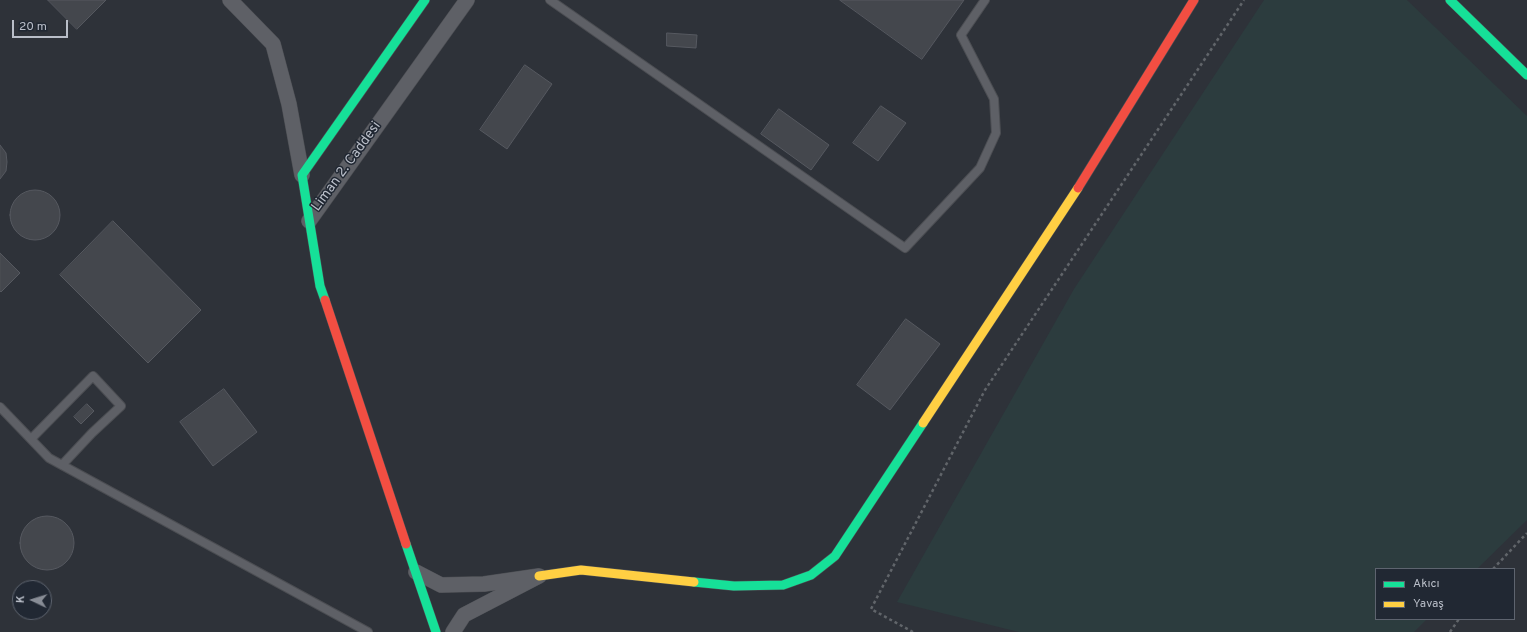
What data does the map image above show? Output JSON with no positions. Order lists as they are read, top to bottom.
{
  "streets": {
    "street": ["Liman 2. Caddesi"]
  },
  "legend": ["Akıcı", "Yavaş"],
  "scale_bar": "20 m",
  "north": "left"
}
